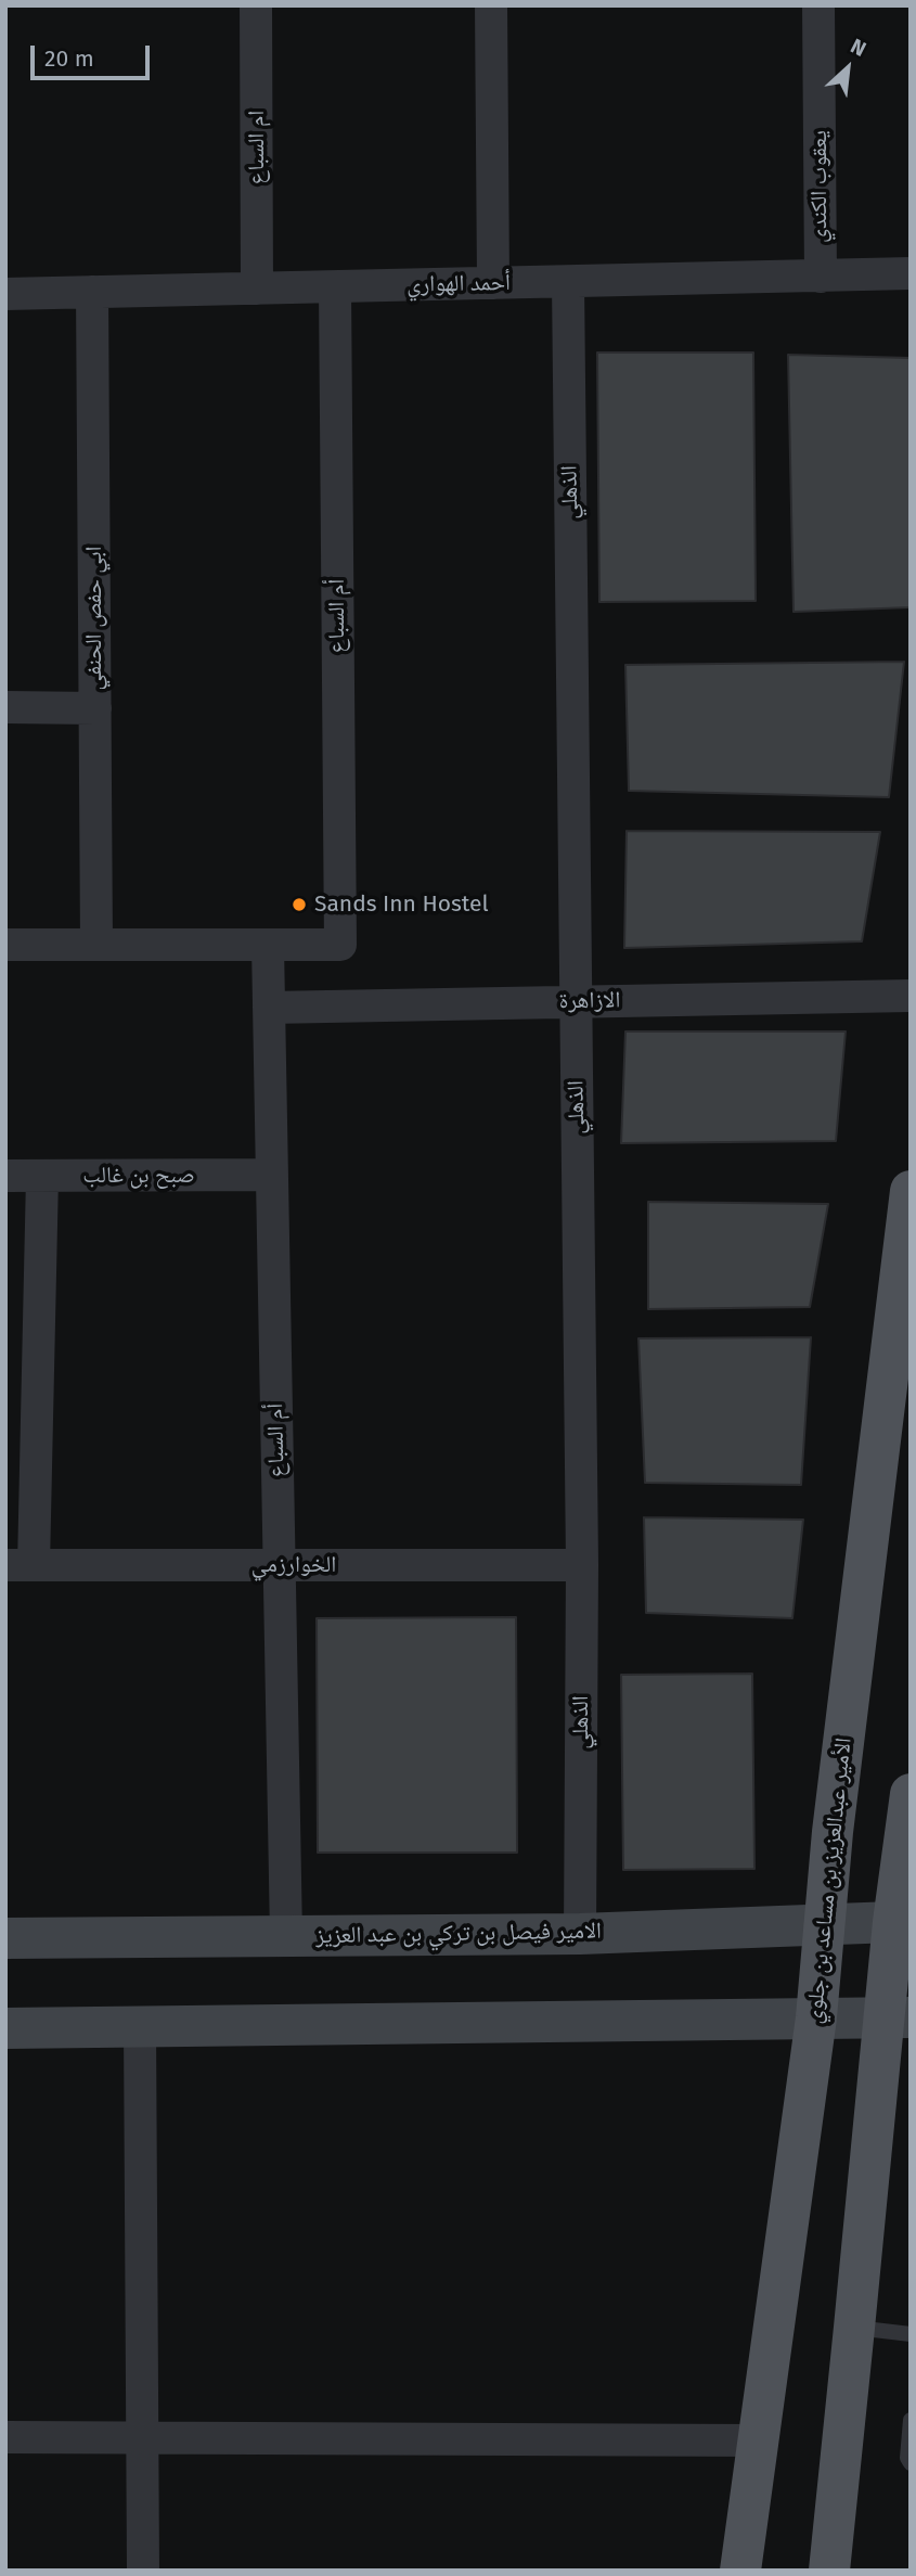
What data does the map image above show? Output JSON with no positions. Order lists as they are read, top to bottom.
{
  "streets": {
    "main road": ["الأمير عبدالعزيز بن مساعد بن جلوي", "الامير فيصل بن تركي بن عبد العزيز"],
    "street": [
      "ام السباع",
      "يعقوب الكندي",
      "أحمد الهواري",
      "الذهلي",
      "أم السباع",
      "ابي حفص الحنفي",
      "الازاهرة",
      "صبح بن غالب",
      "الخوارزمي"
    ]
  },
  "crossings": [
    ["ام السباع", "أحمد الهواري"],
    ["يعقوب الكندي", "أحمد الهواري"],
    ["أحمد الهواري", "الذهلي"],
    ["أحمد الهواري", "أم السباع"],
    ["أحمد الهواري", "ابي حفص الحنفي"],
    ["الذهلي", "الازاهرة"],
    ["الذهلي", "الخوارزمي"],
    ["الذهلي", "الامير فيصل بن تركي بن عبد العزيز"],
    ["أم السباع", "الازاهرة"],
    ["أم السباع", "صبح بن غالب"],
    ["أم السباع", "الخوارزمي"],
    ["أم السباع", "الامير فيصل بن تركي بن عبد العزيز"],
    ["الأمير عبدالعزيز بن مساعد بن جلوي", "الامير فيصل بن تركي بن عبد العزيز"]
  ],
  "places": ["Sands Inn Hostel"],
  "scale_bar": "20 m",
  "north": "top right"
}
